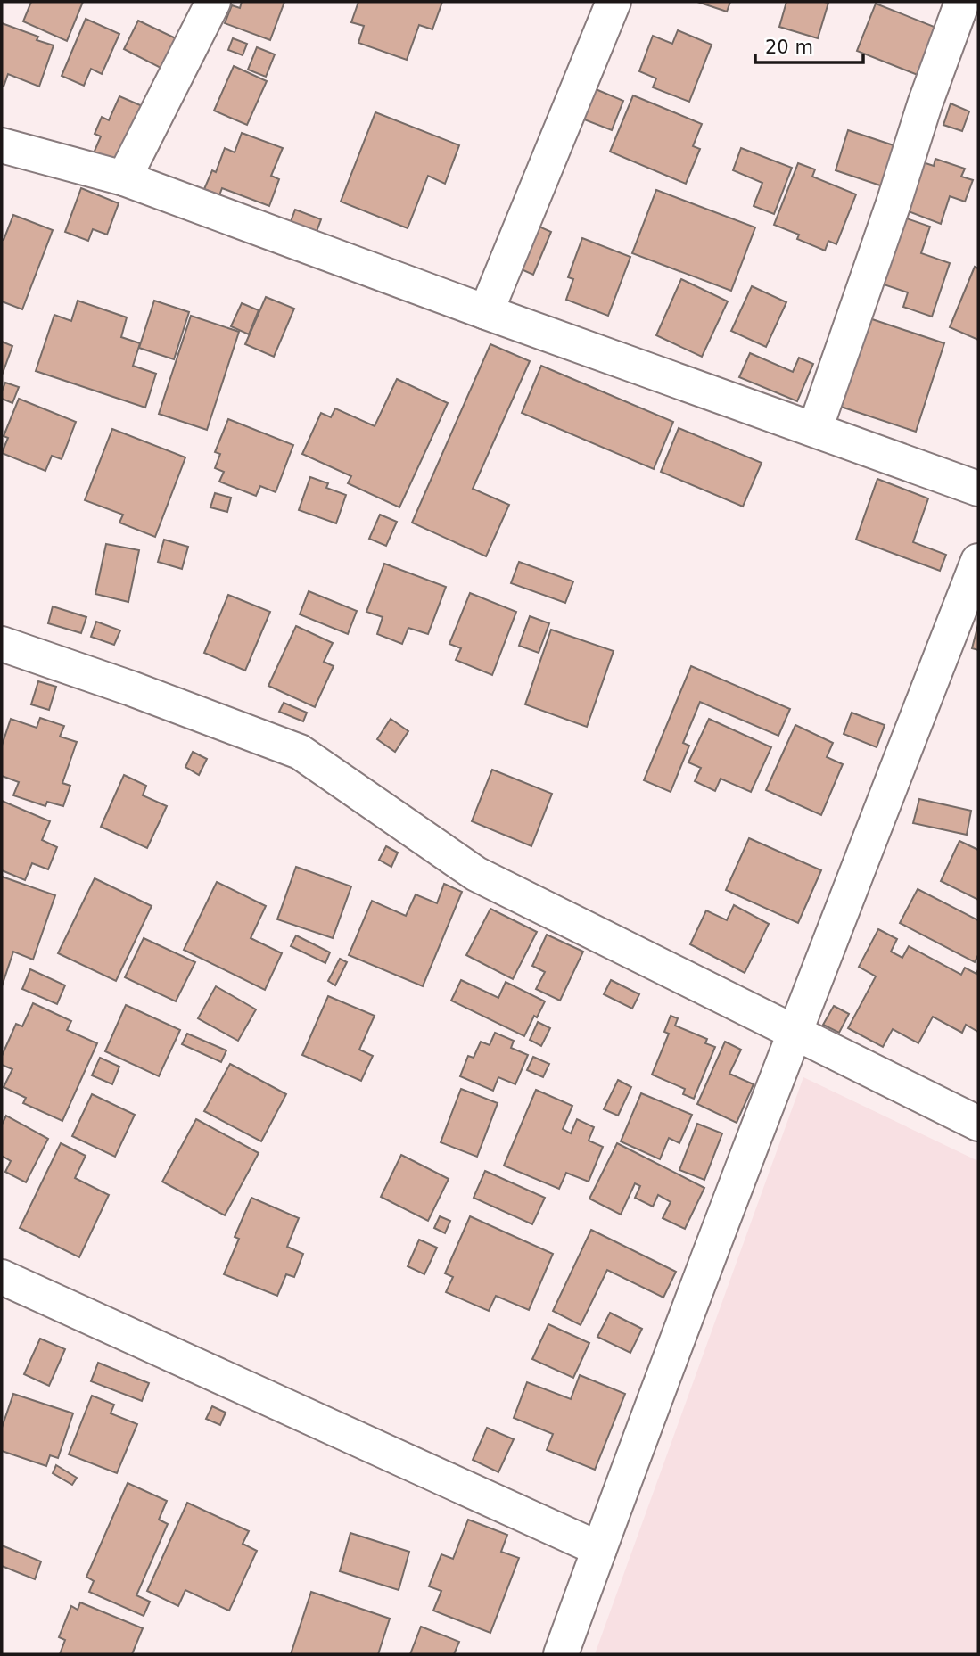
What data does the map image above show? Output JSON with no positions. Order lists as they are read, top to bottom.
{
  "scale_bar": "20 m"
}
